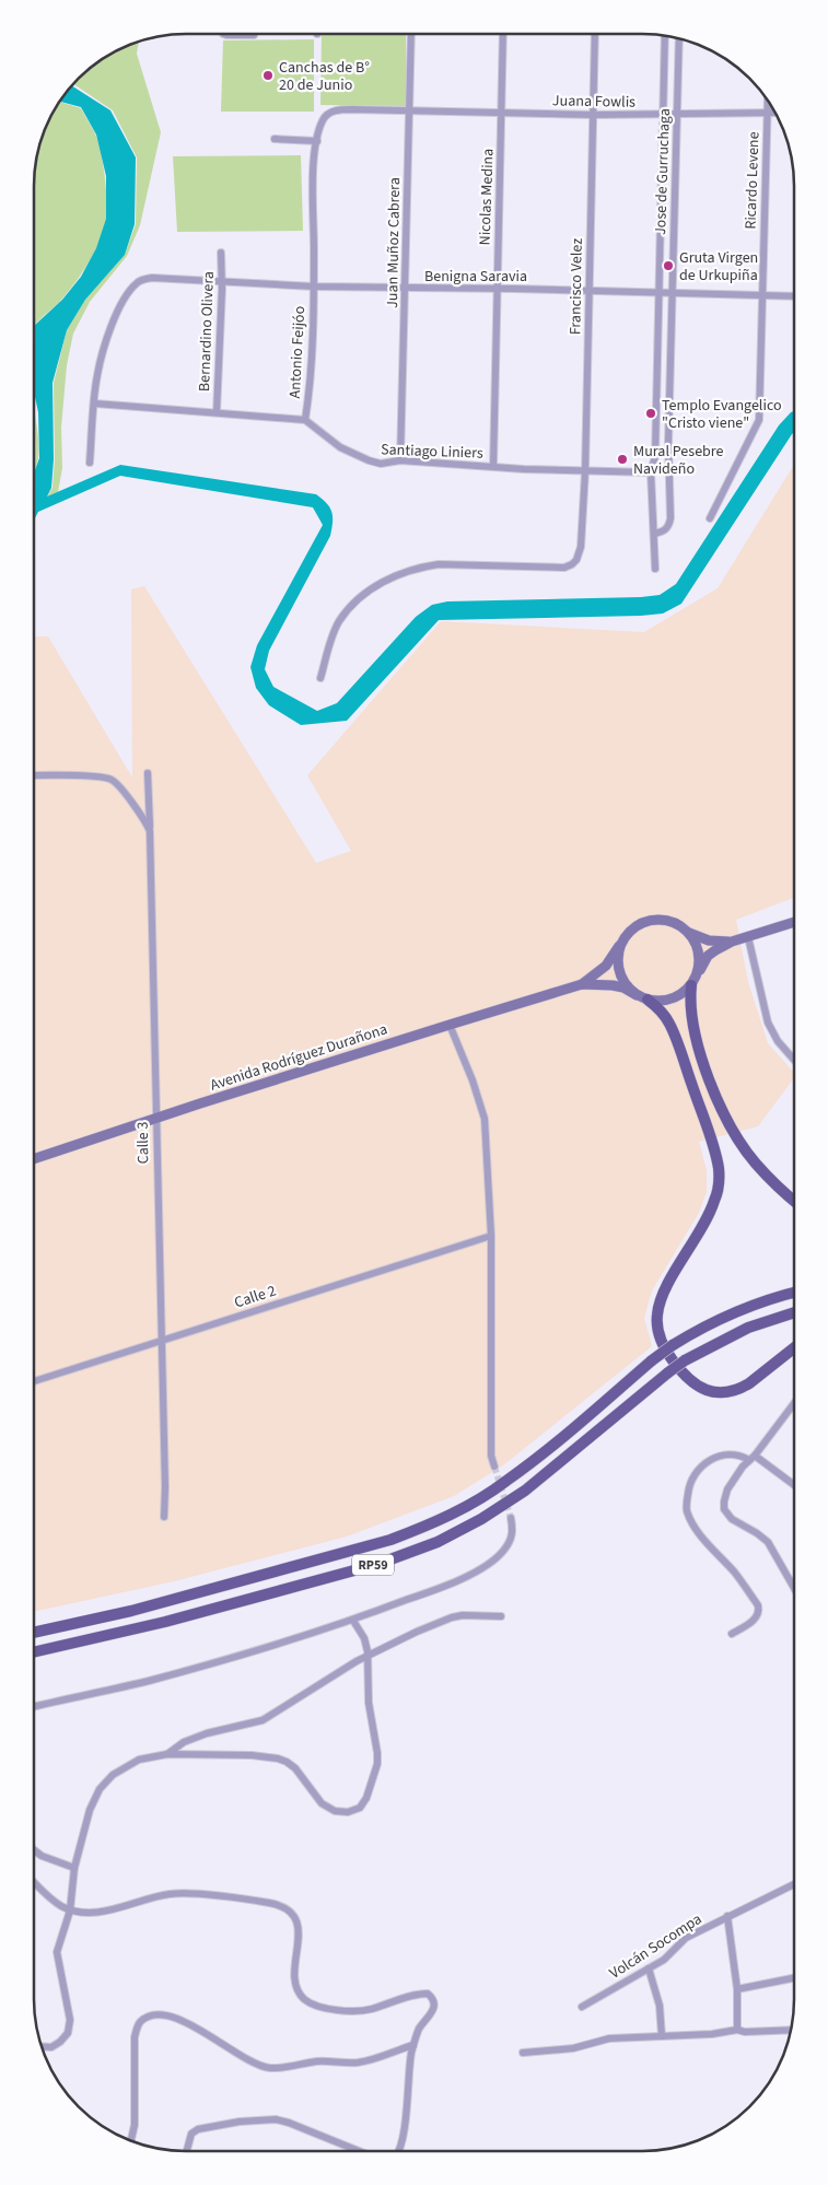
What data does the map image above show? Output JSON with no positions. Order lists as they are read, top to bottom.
{
  "streets": {
    "main road": ["Avenida Rodríguez Durañona", "RP59"],
    "street": [
      "Juana Fowlis",
      "Jose de Gurruchaga",
      "Ricardo Levene",
      "Nicolas Medina",
      "Juan Muñoz Cabrera",
      "Benigna Saravia",
      "Francisco Velez",
      "Bernardino Olivera",
      "Antonio Feijóo",
      "Santiago Liniers",
      "Calle 3",
      "Calle 2",
      "Volcán Socompa"
    ]
  },
  "crossings": [
    ["Juana Fowlis", "Jose de Gurruchaga"],
    ["Juana Fowlis", "Ricardo Levene"],
    ["Juana Fowlis", "Nicolas Medina"],
    ["Juana Fowlis", "Juan Muñoz Cabrera"],
    ["Juana Fowlis", "Francisco Velez"],
    ["Juana Fowlis", "Antonio Feijóo"],
    ["Jose de Gurruchaga", "Benigna Saravia"],
    ["Jose de Gurruchaga", "Santiago Liniers"],
    ["Ricardo Levene", "Benigna Saravia"],
    ["Nicolas Medina", "Benigna Saravia"],
    ["Nicolas Medina", "Santiago Liniers"],
    ["Juan Muñoz Cabrera", "Benigna Saravia"],
    ["Juan Muñoz Cabrera", "Santiago Liniers"],
    ["Benigna Saravia", "Francisco Velez"],
    ["Benigna Saravia", "Bernardino Olivera"],
    ["Benigna Saravia", "Antonio Feijóo"],
    ["Francisco Velez", "Santiago Liniers"],
    ["Antonio Feijóo", "Santiago Liniers"],
    ["Avenida Rodríguez Durañona", "Calle 3"],
    ["Calle 3", "Calle 2"]
  ],
  "places": [
    "Canchas de B° 20 de Junio",
    "Gruta Virgen de Urkupiña",
    "Templo Evangelico \"Cristo viene\"",
    "Mural Pesebre Navideño"
  ]
}
